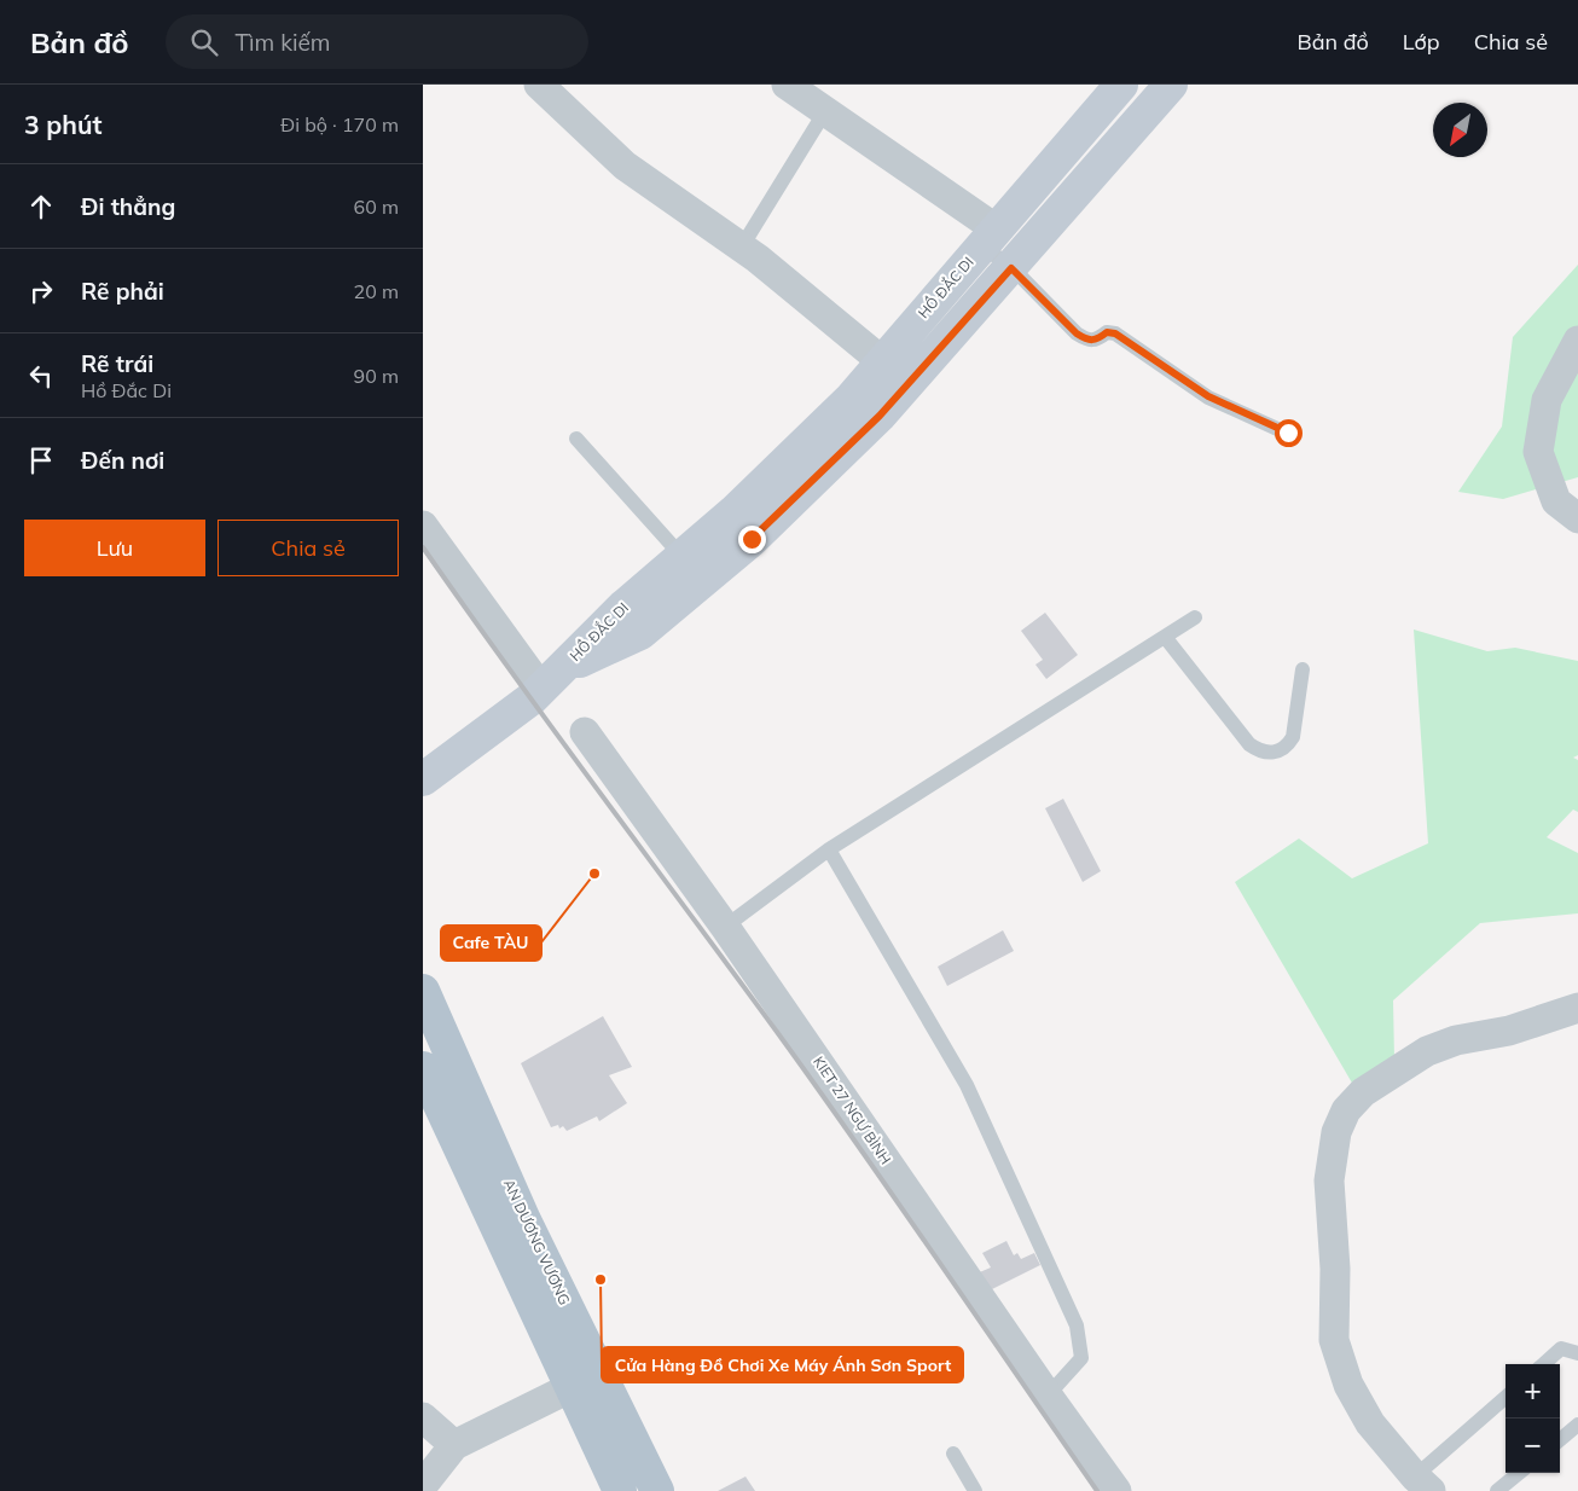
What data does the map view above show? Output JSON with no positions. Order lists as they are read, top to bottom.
{
  "streets": {
    "main road": ["AN DƯƠNG VƯƠNG"],
    "street": ["HỒ ĐẮC DI", "KIET 27 NGỰ BÌNH"]
  },
  "places": ["Cafe TÀU", "Cửa Hàng Đồ Chơi Xe Máy Ánh Sơn Sport"],
  "north": "bottom left",
  "page": {
    "header": "Bản đồ",
    "search": "Tìm kiếm",
    "nav": ["Bản đồ", "Lớp", "Chia sẻ"],
    "heading": ["3 phút", "Đi bộ · 170 m"],
    "list": [
      ["Đi thẳng", "60 m"],
      ["Rẽ phải", "20 m"],
      ["Rẽ trái", "Hồ Đắc Di", "90 m"],
      "Đến nơi"
    ],
    "buttons": ["Lưu", "Chia sẻ"],
    "map_buttons": ["+", "−"]
  }
}
